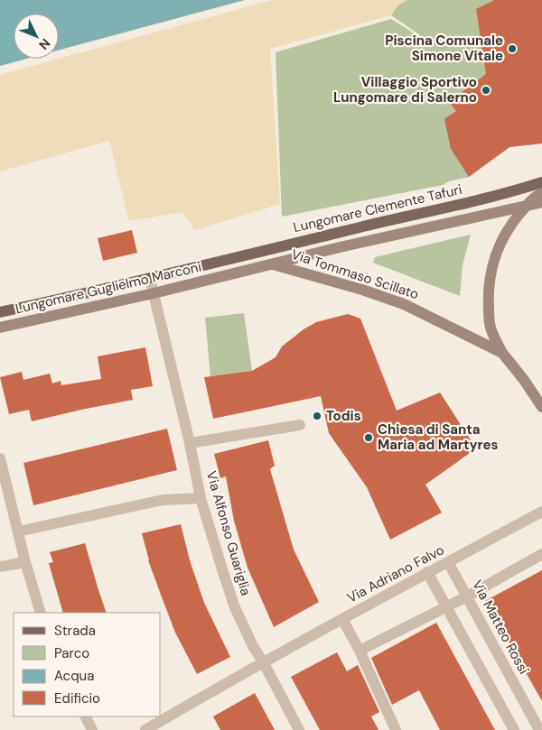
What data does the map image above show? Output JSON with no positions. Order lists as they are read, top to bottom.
{
  "streets": {
    "main road": ["Lungomare Clemente Tafuri", "Lungomare Guglielmo Marconi"],
    "street": [
      "Via Tommaso Scillato",
      "Via Alfonso Guariglia",
      "Via Adriano Falvo",
      "Via Matteo Rossi"
    ]
  },
  "crossings": [
    ["Lungomare Clemente Tafuri", "Lungomare Guglielmo Marconi"],
    ["Via Tommaso Scillato", "Lungomare Guglielmo Marconi"],
    ["Lungomare Guglielmo Marconi", "Via Alfonso Guariglia"],
    ["Via Alfonso Guariglia", "Via Adriano Falvo"],
    ["Via Adriano Falvo", "Via Matteo Rossi"]
  ],
  "places": [
    "Piscina Comunale Simone Vitale",
    "Villaggio Sportivo Lungomare di Salerno",
    "Todis",
    "Chiesa di Santa Maria ad Martyres"
  ],
  "legend": [
    "Strada",
    "Parco",
    "Acqua",
    "Edificio"
  ],
  "north": "bottom right"
}
